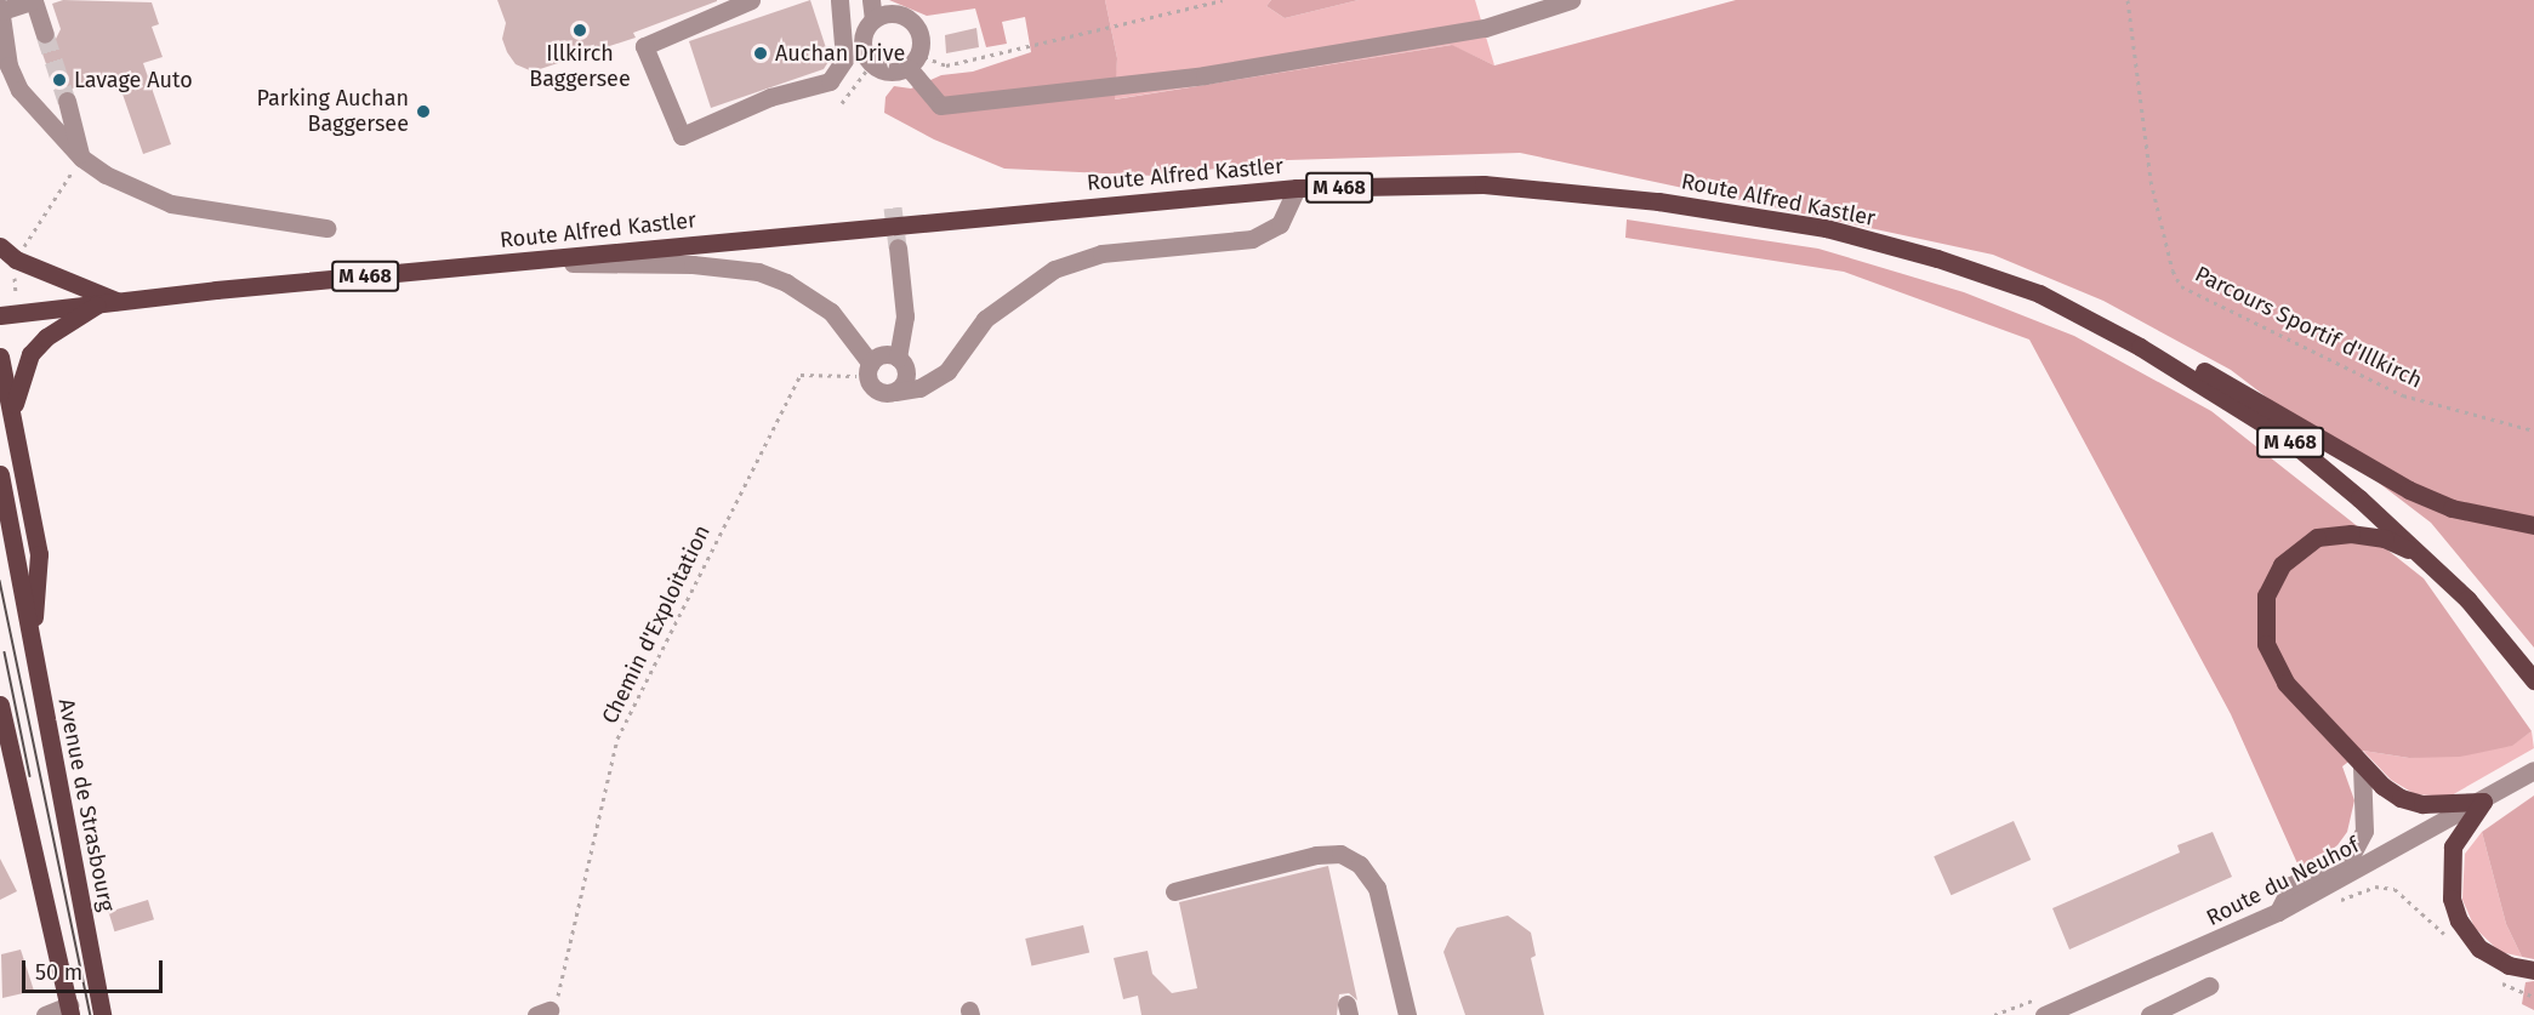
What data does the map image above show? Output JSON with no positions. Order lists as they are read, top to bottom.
{
  "streets": {
    "main road": ["Route Alfred Kastler", "M 468", "Avenue de Strasbourg"],
    "street": ["Route du Neuhof"],
    "path": ["Parcours Sportif d'Illkirch", "Chemin d'Exploitation"]
  },
  "places": [
    "Illkirch Baggersee",
    "Auchan Drive",
    "Lavage Auto",
    "Parking Auchan Baggersee"
  ],
  "scale_bar": "50 m"
}
